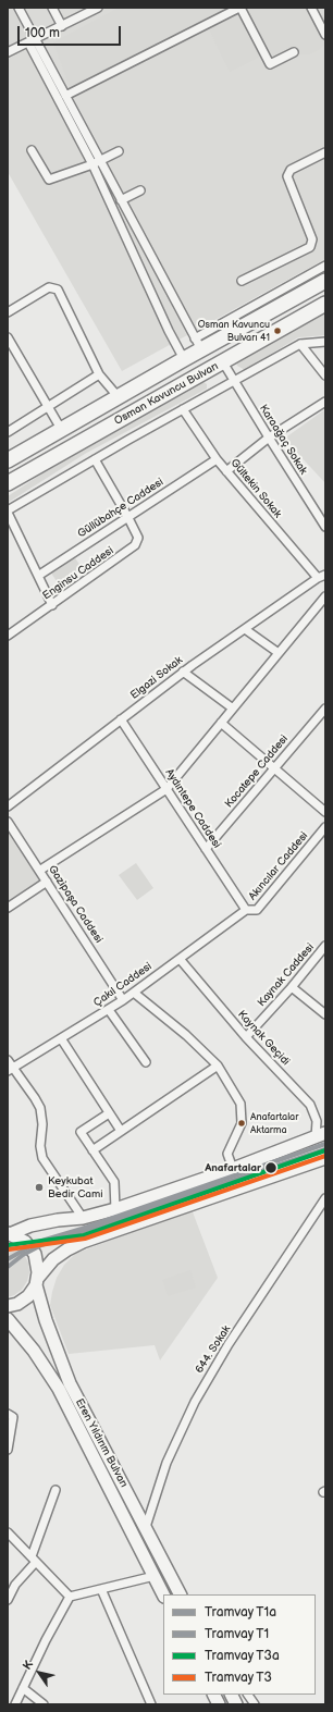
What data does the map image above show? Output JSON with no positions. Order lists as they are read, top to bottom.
{
  "streets": {
    "highway": ["Osman Kavuncu Bulvarı"],
    "main road": ["Eren Yıldırım Bulvarı"],
    "street": [
      "Karaağaç Sokak",
      "Gültekin Sokak",
      "Güllübahçe Caddesi",
      "Enginsu Caddesi",
      "Elgazi Sokak",
      "Kocatepe Caddesi",
      "Aydıntepe Caddesi",
      "Akıncılar Caddesi",
      "Gazipaşa Caddesi",
      "Kaynak Caddesi",
      "Çakıl Caddesi",
      "Kaynak Geçidi",
      "644. Sokak"
    ]
  },
  "crossings": [
    ["Osman Kavuncu Bulvarı", "Karaağaç Sokak"],
    ["Gültekin Sokak", "Güllübahçe Caddesi"],
    ["Gültekin Sokak", "Elgazi Sokak"],
    ["Güllübahçe Caddesi", "Enginsu Caddesi"],
    ["Elgazi Sokak", "Aydıntepe Caddesi"],
    ["Kocatepe Caddesi", "Aydıntepe Caddesi"],
    ["Aydıntepe Caddesi", "Akıncılar Caddesi"],
    ["Aydıntepe Caddesi", "Çakıl Caddesi"],
    ["Akıncılar Caddesi", "Çakıl Caddesi"],
    ["Gazipaşa Caddesi", "Çakıl Caddesi"],
    ["Kaynak Caddesi", "Kaynak Geçidi"],
    ["Çakıl Caddesi", "Kaynak Geçidi"],
    ["644. Sokak", "Eren Yıldırım Bulvarı"]
  ],
  "places": [
    "Osman Kavuncu Bulvarı 41",
    "Anafartalar Aktarma",
    "Anafartalar",
    "Keykubat Bedir Cami"
  ],
  "lines": [
    "tram line T1",
    "tram line T1a",
    "tram line T3a",
    "tram line T3"
  ],
  "legend": [
    "Tramvay T1a",
    "Tramvay T1",
    "Tramvay T3a",
    "Tramvay T3"
  ],
  "scale_bar": "100 m",
  "north": "top left"
}
